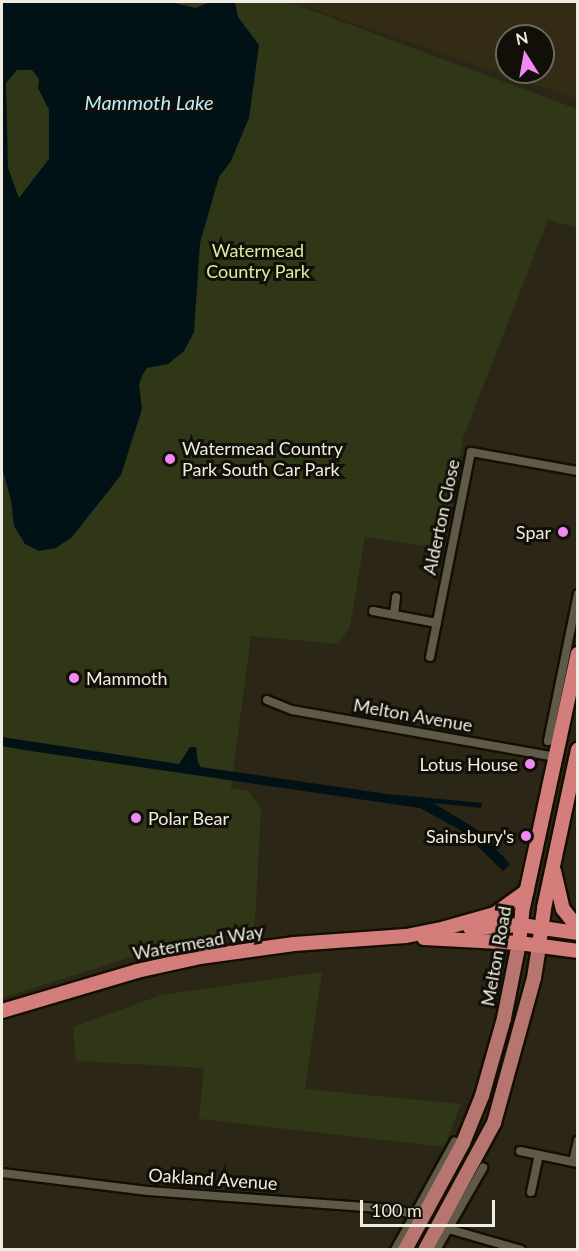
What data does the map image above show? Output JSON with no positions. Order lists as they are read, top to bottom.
{
  "streets": {
    "highway": ["Watermead Way", "Melton Road"],
    "street": ["Alderton Close", "Melton Avenue", "Oakland Avenue"]
  },
  "crossings": [
    ["Melton Avenue", "Melton Road"],
    ["Watermead Way", "Melton Road"],
    ["Melton Road", "Oakland Avenue"]
  ],
  "water": ["Mammoth Lake"],
  "parks": ["Watermead Country Park"],
  "places": [
    "Watermead Country Park South Car Park",
    "Spar",
    "Mammoth",
    "Lotus House",
    "Polar Bear",
    "Sainsbury's"
  ],
  "scale_bar": "100 m",
  "north": "top"
}
